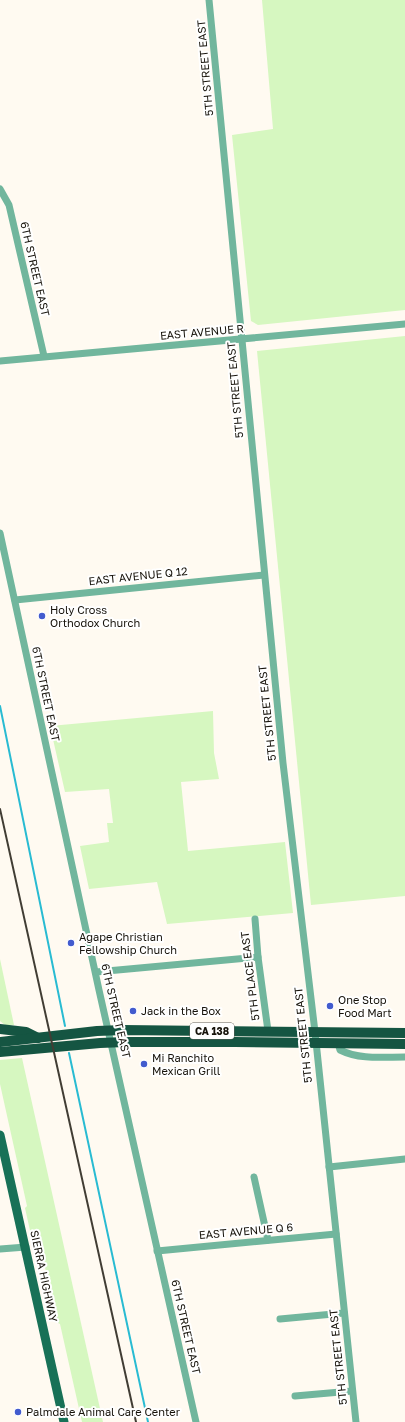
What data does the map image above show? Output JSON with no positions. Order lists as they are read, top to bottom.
{
  "streets": {
    "highway": ["CA 138"],
    "main road": ["SIERRA HIGHWAY"],
    "street": [
      "5TH STREET EAST",
      "6TH STREET EAST",
      "EAST AVENUE R",
      "EAST AVENUE Q 12",
      "5TH PLACE EAST",
      "EAST AVENUE Q 6"
    ]
  },
  "crossings": [
    ["5TH STREET EAST", "EAST AVENUE R"],
    ["5TH STREET EAST", "EAST AVENUE Q 12"],
    ["5TH STREET EAST", "CA 138"],
    ["5TH STREET EAST", "EAST AVENUE Q 6"],
    ["6TH STREET EAST", "EAST AVENUE R"],
    ["6TH STREET EAST", "EAST AVENUE Q 12"],
    ["6TH STREET EAST", "CA 138"],
    ["6TH STREET EAST", "EAST AVENUE Q 6"],
    ["5TH PLACE EAST", "CA 138"]
  ],
  "places": [
    "Holy Cross Orthodox Church",
    "Agape Christian Fellowship Church",
    "One Stop Food Mart",
    "Jack in the Box",
    "Mi Ranchito Mexican Grill",
    "Palmdale Animal Care Center"
  ]
}
